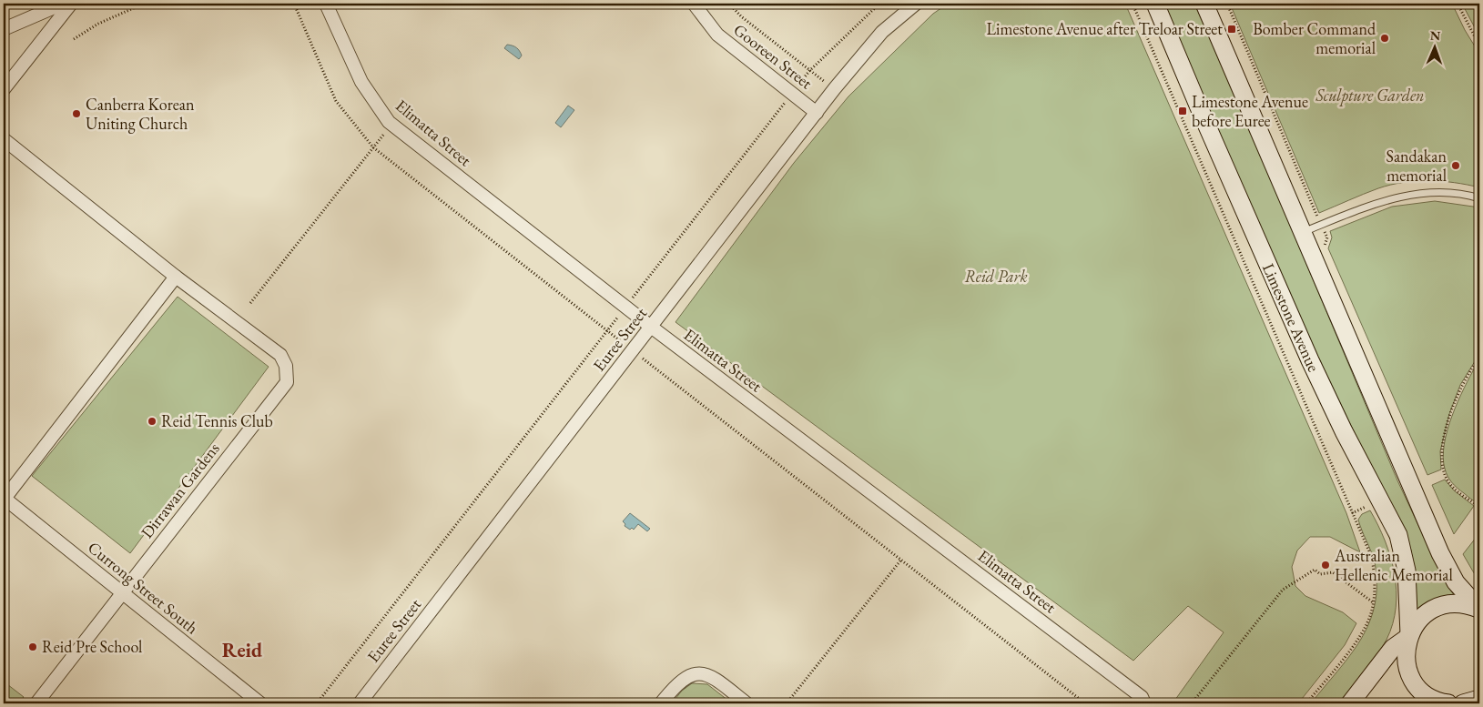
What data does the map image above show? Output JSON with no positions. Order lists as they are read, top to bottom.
{
  "streets": {
    "main road": ["Limestone Avenue"],
    "street": [
      "Gooreen Street",
      "Elimatta Street",
      "Euree Street",
      "Dirrawan Gardens",
      "Currong Street South"
    ]
  },
  "crossings": [
    ["Gooreen Street", "Euree Street"],
    ["Elimatta Street", "Euree Street"],
    ["Dirrawan Gardens", "Currong Street South"]
  ],
  "districts": ["Reid"],
  "parks": ["Sculpture Garden", "Reid Park"],
  "places": {
    "transit": ["Limestone Avenue after Treloar Street", "Limestone Avenue before Euree"],
    "other": [
      "Bomber Command memorial",
      "Canberra Korean Uniting Church",
      "Sandakan memorial",
      "Reid Tennis Club",
      "Australian Hellenic Memorial",
      "Reid Pre School"
    ]
  },
  "north": "top"
}
